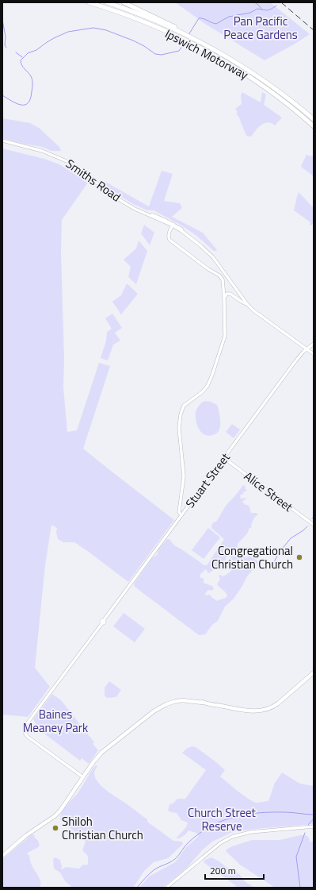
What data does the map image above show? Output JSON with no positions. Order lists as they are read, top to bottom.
{
  "streets": {
    "highway": ["Ipswich Motorway"],
    "street": ["Smiths Road", "Stuart Street", "Alice Street"]
  },
  "crossings": [
    ["Smiths Road", "Stuart Street"],
    ["Stuart Street", "Alice Street"]
  ],
  "parks": ["Pan Pacific Peace Gardens", "Baines Meaney Park", "Church Street Reserve"],
  "places": ["Congregational Christian Church", "Shiloh Christian Church"],
  "scale_bar": "200 m"
}
